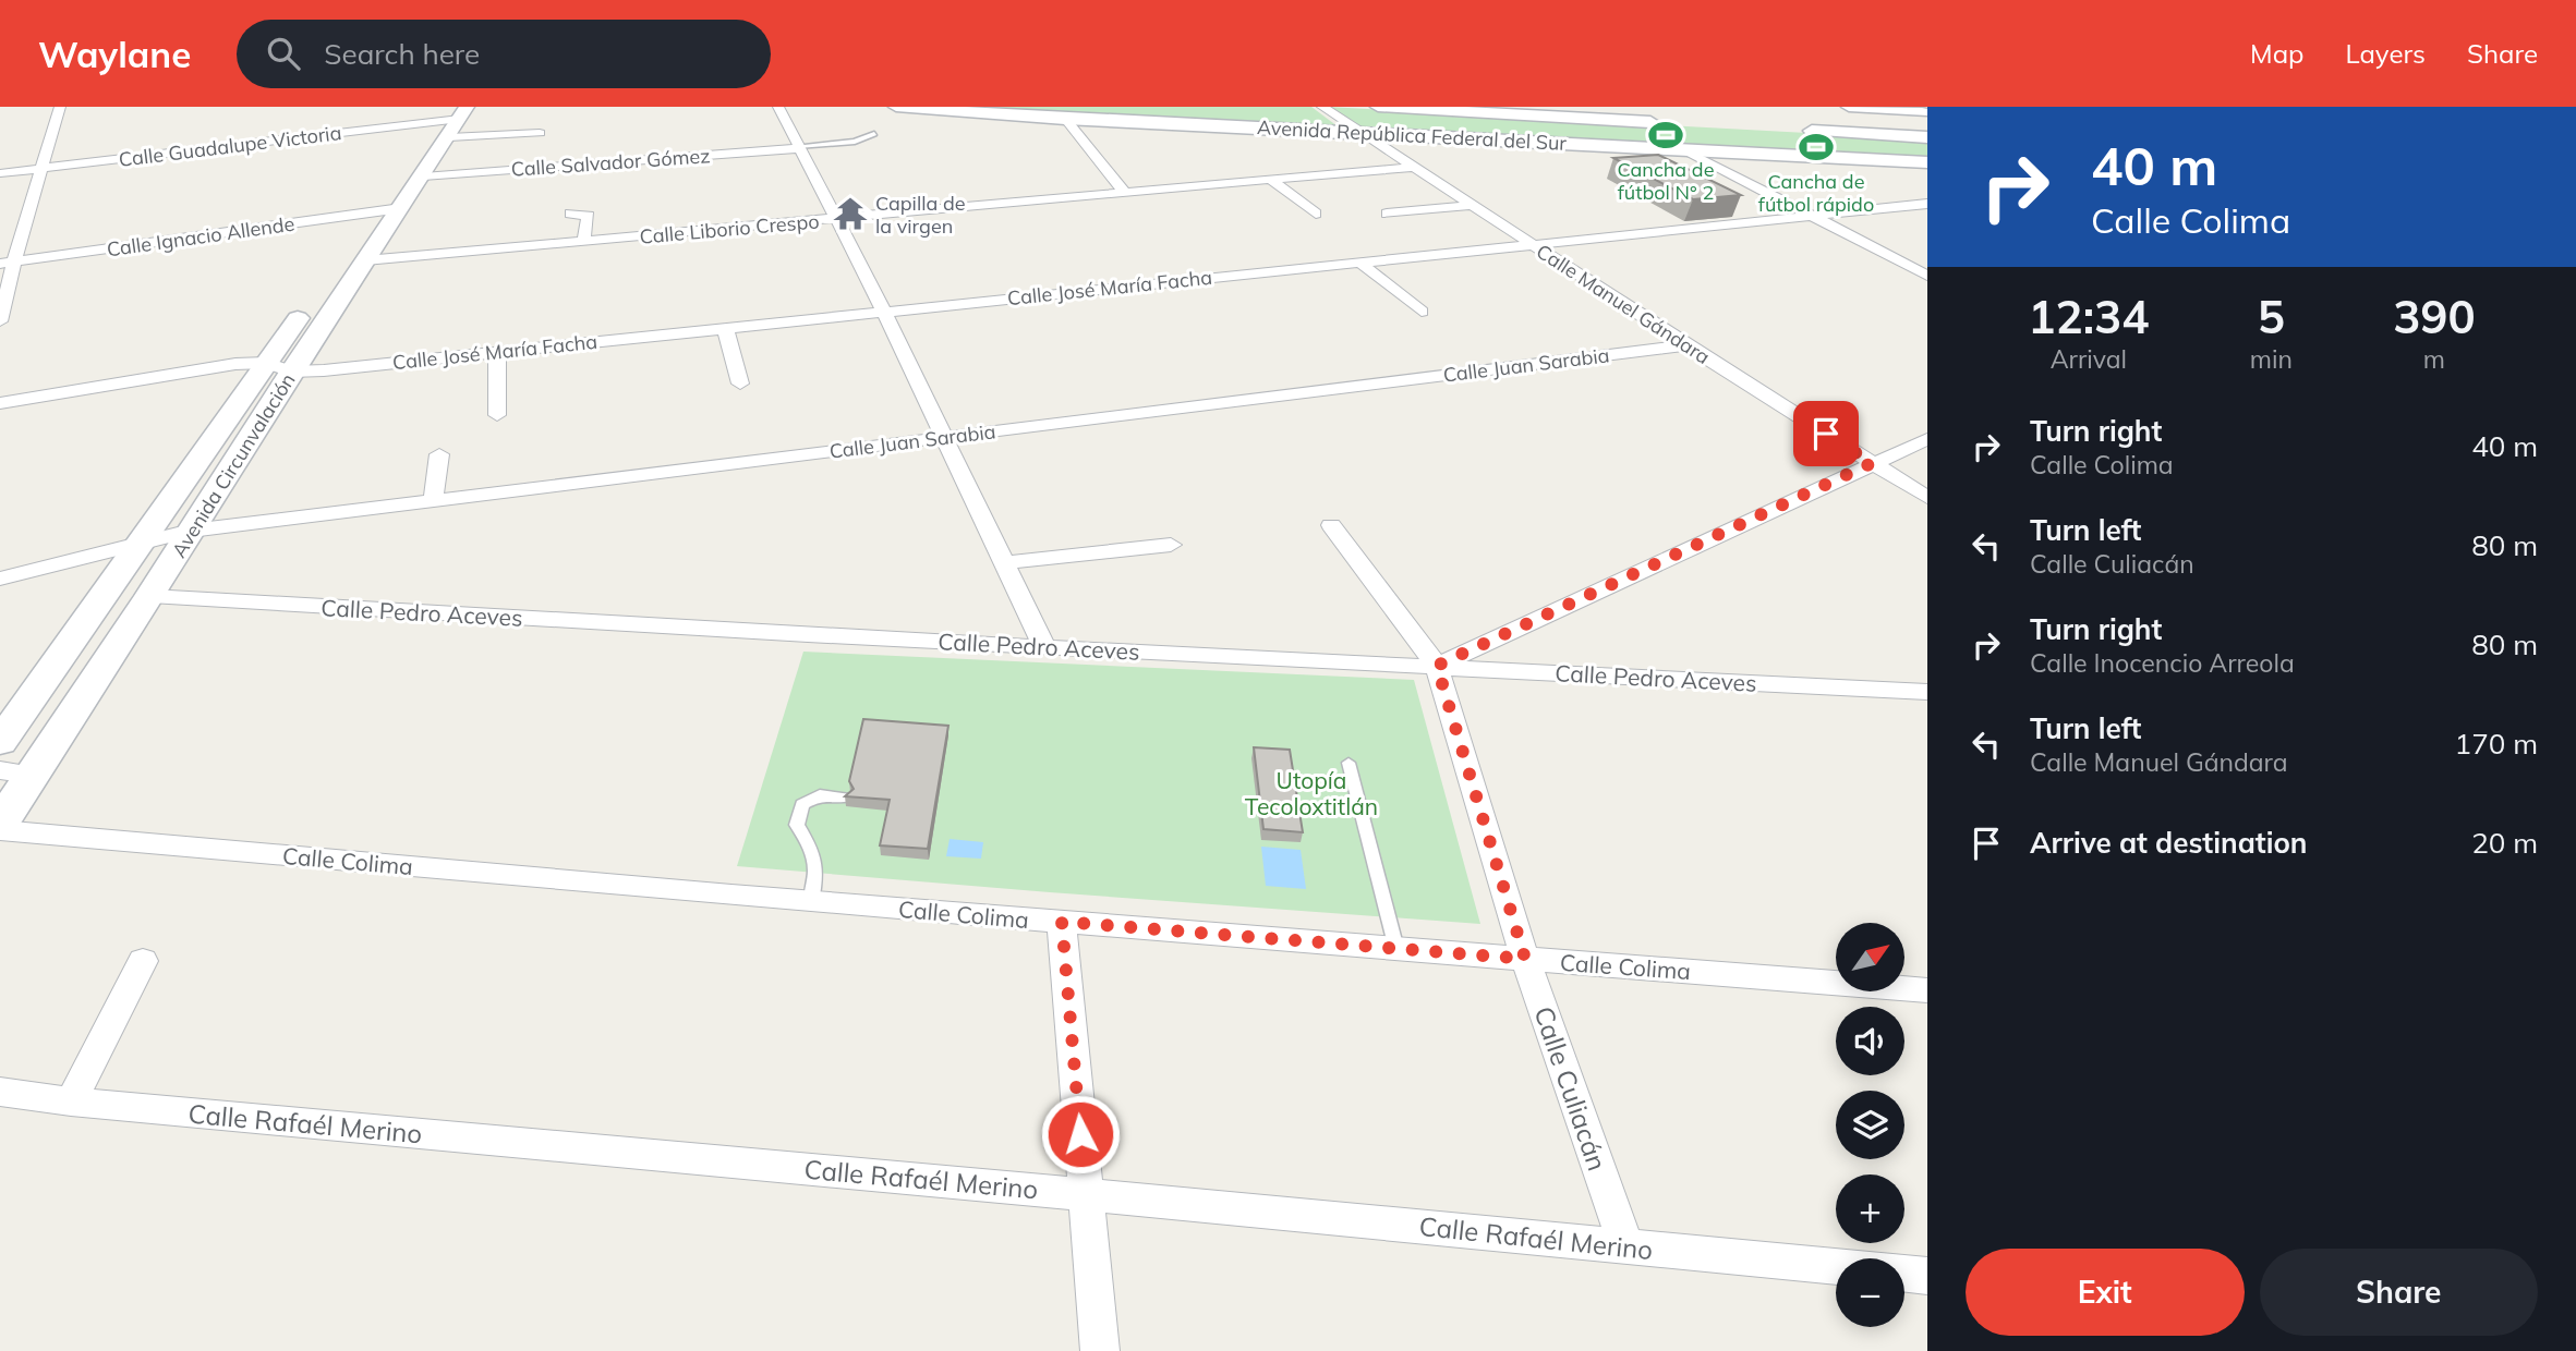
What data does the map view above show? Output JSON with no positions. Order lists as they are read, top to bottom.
{
  "streets": {
    "street": [
      "Avenida República Federal del Sur",
      "Calle Guadalupe Victoria",
      "Calle Salvador Gómez",
      "Calle Liborio Crespo",
      "Calle Ignacio Allende",
      "Calle José María Facha",
      "Calle Manuel Gándara",
      "Calle Juan Sarabia",
      "Avenida Circunvalación",
      "Calle Pedro Aceves",
      "Calle Colima",
      "Calle Culiacán",
      "Calle Rafaél Merino"
    ]
  },
  "crossings": [
    ["Avenida República Federal del Sur", "Calle Manuel Gándara"],
    ["Calle Guadalupe Victoria", "Calle Salvador Gómez"],
    ["Calle Guadalupe Victoria", "Avenida Circunvalación"],
    ["Calle Salvador Gómez", "Avenida Circunvalación"],
    ["Calle Liborio Crespo", "Calle Manuel Gándara"],
    ["Calle Liborio Crespo", "Avenida Circunvalación"],
    ["Calle Ignacio Allende", "Avenida Circunvalación"],
    ["Calle José María Facha", "Calle Manuel Gándara"],
    ["Calle José María Facha", "Avenida Circunvalación"],
    ["Calle Manuel Gándara", "Calle Juan Sarabia"],
    ["Calle Juan Sarabia", "Avenida Circunvalación"],
    ["Avenida Circunvalación", "Calle Pedro Aceves"],
    ["Calle Pedro Aceves", "Calle Culiacán"],
    ["Calle Colima", "Calle Culiacán"],
    ["Calle Culiacán", "Calle Rafaél Merino"]
  ],
  "parks": ["Utopía Tecoloxtitlán"],
  "places": {
    "sports": ["Cancha de fútbol N° 2", "Cancha de fútbol rápido"],
    "temple": ["Capilla de la virgen"]
  },
  "north": "top right",
  "page": {
    "header": "Waylane",
    "search": "Search here",
    "nav": ["Map", "Layers", "Share"],
    "turn": ["40 m", "Calle Colima"],
    "eta": [
      "12:34",
      "Arrival",
      "5",
      "min",
      "390",
      "m"
    ],
    "list": [
      {
        "name": "Turn right",
        "note": "Calle Colima",
        "value": "40 m"
      },
      {
        "name": "Turn left",
        "note": "Calle Culiacán",
        "value": "80 m"
      },
      {
        "name": "Turn right",
        "note": "Calle Inocencio Arreola",
        "value": "80 m"
      },
      {
        "name": "Turn left",
        "note": "Calle Manuel Gándara",
        "value": "170 m"
      },
      {
        "name": "Arrive at destination",
        "value": "20 m"
      }
    ],
    "map_buttons": ["+", "−"],
    "buttons": ["Exit", "Share"]
  }
}
